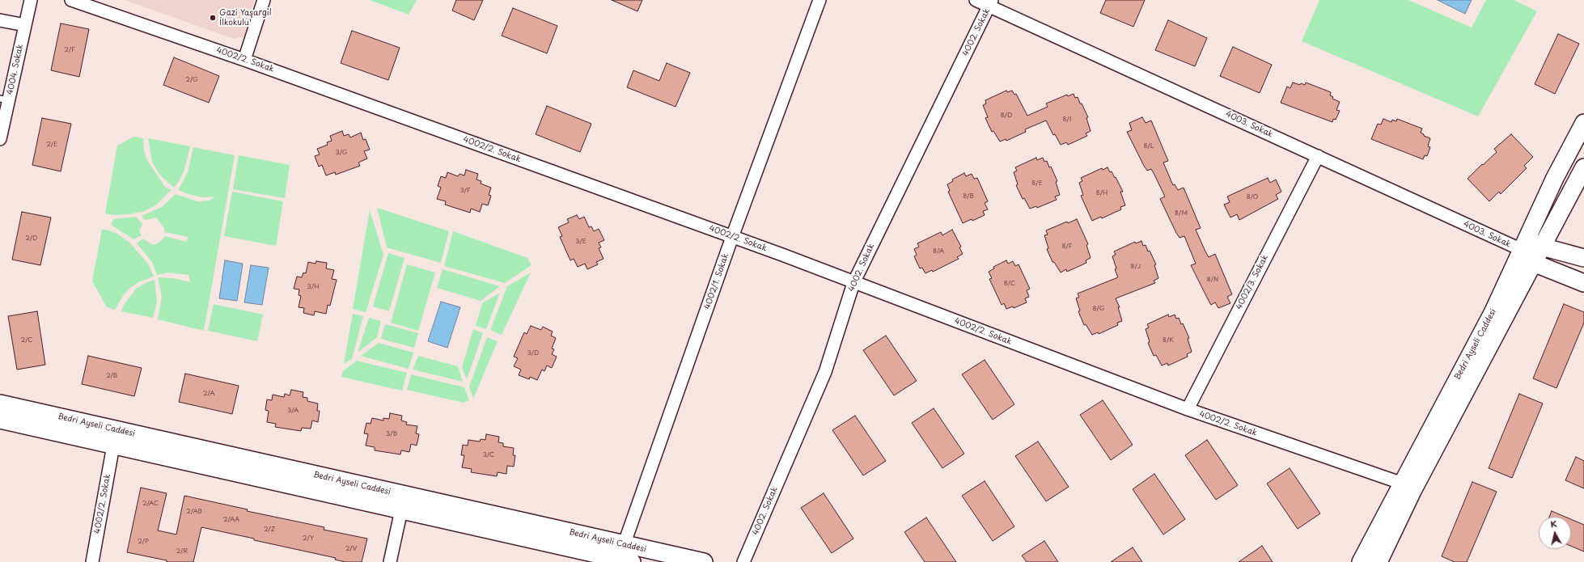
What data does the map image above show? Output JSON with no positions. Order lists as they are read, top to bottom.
{
  "streets": {
    "main road": ["Bedri Ayseli Caddesi"],
    "street": [
      "4002. Sokak",
      "4002/2. Sokak",
      "4004. Sokak",
      "4003. Sokak",
      "4002/1. Sokak",
      "4002/3. Sokak"
    ]
  },
  "crossings": [
    ["4002. Sokak", "4002/2. Sokak"],
    ["4002. Sokak", "4003. Sokak"],
    ["4002/2. Sokak", "4002/1. Sokak"],
    ["4002/2. Sokak", "4002/3. Sokak"],
    ["4002/2. Sokak", "Bedri Ayseli Caddesi"],
    ["4003. Sokak", "4002/3. Sokak"],
    ["4003. Sokak", "Bedri Ayseli Caddesi"],
    ["4002/1. Sokak", "Bedri Ayseli Caddesi"]
  ],
  "places": ["Gazi Yaşargil İlkokulu"],
  "house_numbers": [
    "2/F",
    "2/G",
    "8/D",
    "8/I",
    "2/E",
    "8/L",
    "3/G",
    "8/E",
    "3/F",
    "8/H",
    "8/B",
    "8/O",
    "8/M",
    "2/D",
    "3/E",
    "8/F",
    "8/A",
    "8/J",
    "8/N",
    "8/C",
    "3/H",
    "8/G",
    "2/C",
    "8/K",
    "3/D",
    "2/B",
    "2/A",
    "3/A",
    "3/B",
    "3/C",
    "2/AC",
    "2/AB",
    "2/AA",
    "2/Z",
    "2/Y",
    "2/P",
    "2/V",
    "2/R"
  ],
  "north": "top"
}
